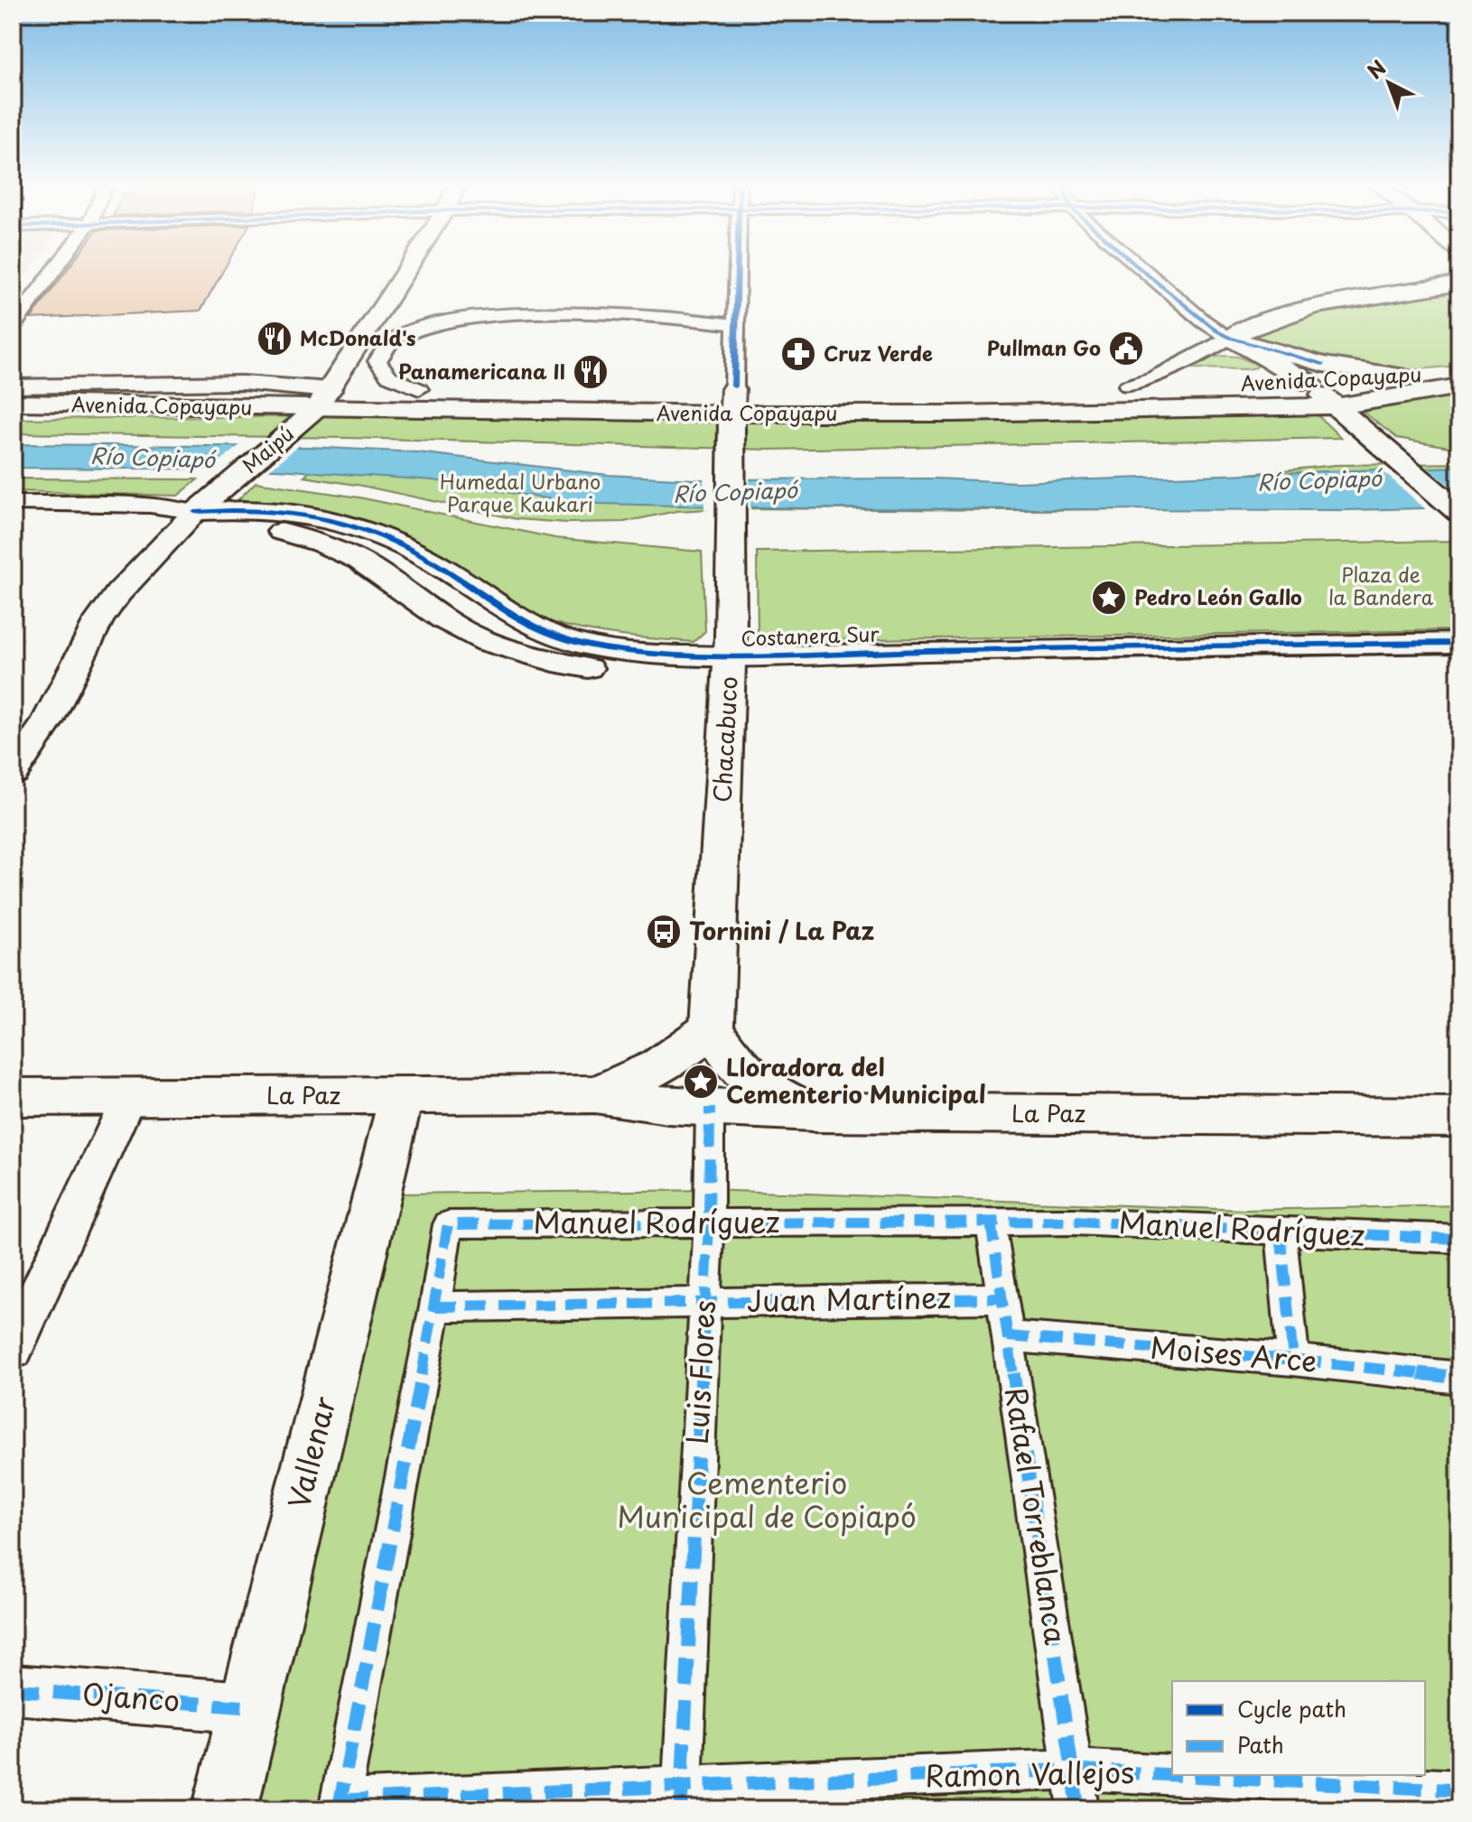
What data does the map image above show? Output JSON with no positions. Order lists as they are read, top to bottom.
{
  "streets": {
    "main road": [
      "Avenida Copayapu",
      "Maipú",
      "Chacabuco",
      "La Paz"
    ],
    "street": [
      "Costanera Sur",
      "Manuel Rodríguez",
      "Juan Martínez",
      "Moises Arce",
      "Luis Flores",
      "Vallenar",
      "Rafael Torreblanca",
      "Ojanco",
      "Ramon Vallejos"
    ]
  },
  "crossings": [
    ["Avenida Copayapu", "Maipú"],
    ["Avenida Copayapu", "Chacabuco"],
    ["Maipú", "Costanera Sur"],
    ["Costanera Sur", "Chacabuco"],
    ["Chacabuco", "La Paz"],
    ["La Paz", "Luis Flores"],
    ["La Paz", "Vallenar"],
    ["Manuel Rodríguez", "Juan Martínez"],
    ["Manuel Rodríguez", "Luis Flores"],
    ["Manuel Rodríguez", "Rafael Torreblanca"],
    ["Manuel Rodríguez", "Ramon Vallejos"],
    ["Juan Martínez", "Luis Flores"],
    ["Juan Martínez", "Rafael Torreblanca"],
    ["Moises Arce", "Rafael Torreblanca"],
    ["Luis Flores", "Ramon Vallejos"],
    ["Vallenar", "Ojanco"],
    ["Rafael Torreblanca", "Ramon Vallejos"]
  ],
  "water": ["Río Copiapó"],
  "parks": ["Humedal Urbano Parque Kaukari", "Plaza de la Bandera", "Cementerio Municipal de Copiapó"],
  "places": {
    "restaurant": ["McDonald's", "Panamericana II"],
    "public building": ["Pullman Go"],
    "pharmacy": ["Cruz Verde"],
    "place": ["Pedro León Gallo", "Lloradora del Cementerio Municipal"],
    "bus stop": ["Tornini / La Paz"]
  },
  "legend": ["Cycle path", "Path"],
  "north": "top left"
}
